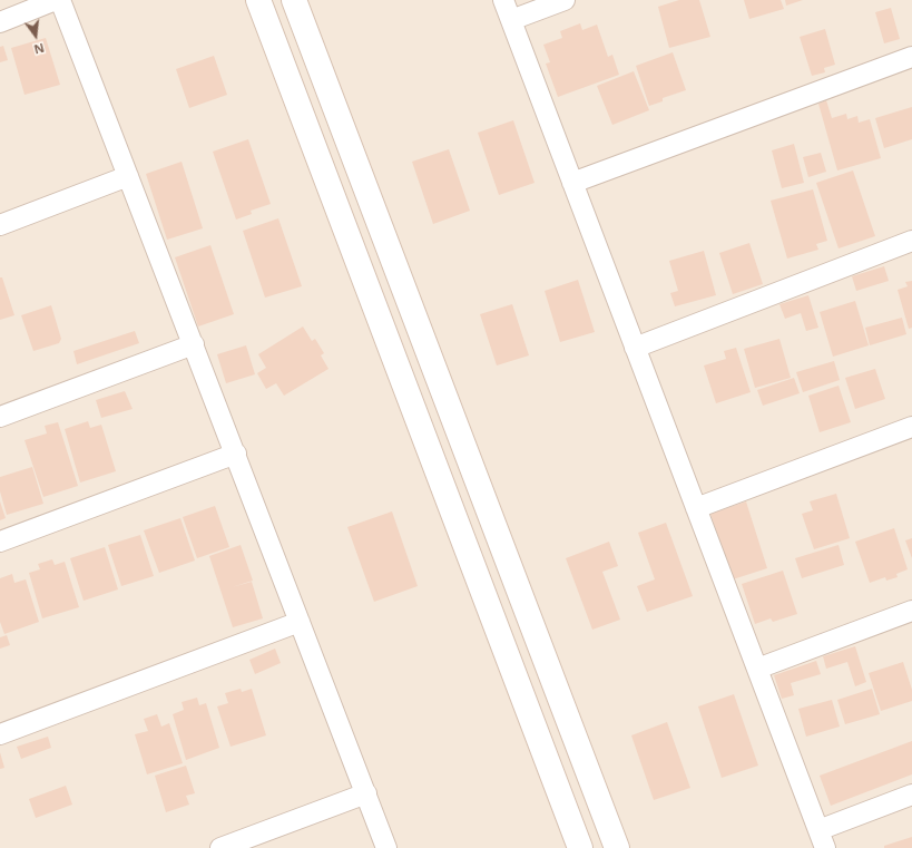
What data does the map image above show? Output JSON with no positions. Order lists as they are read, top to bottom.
{
  "north": "bottom"
}
